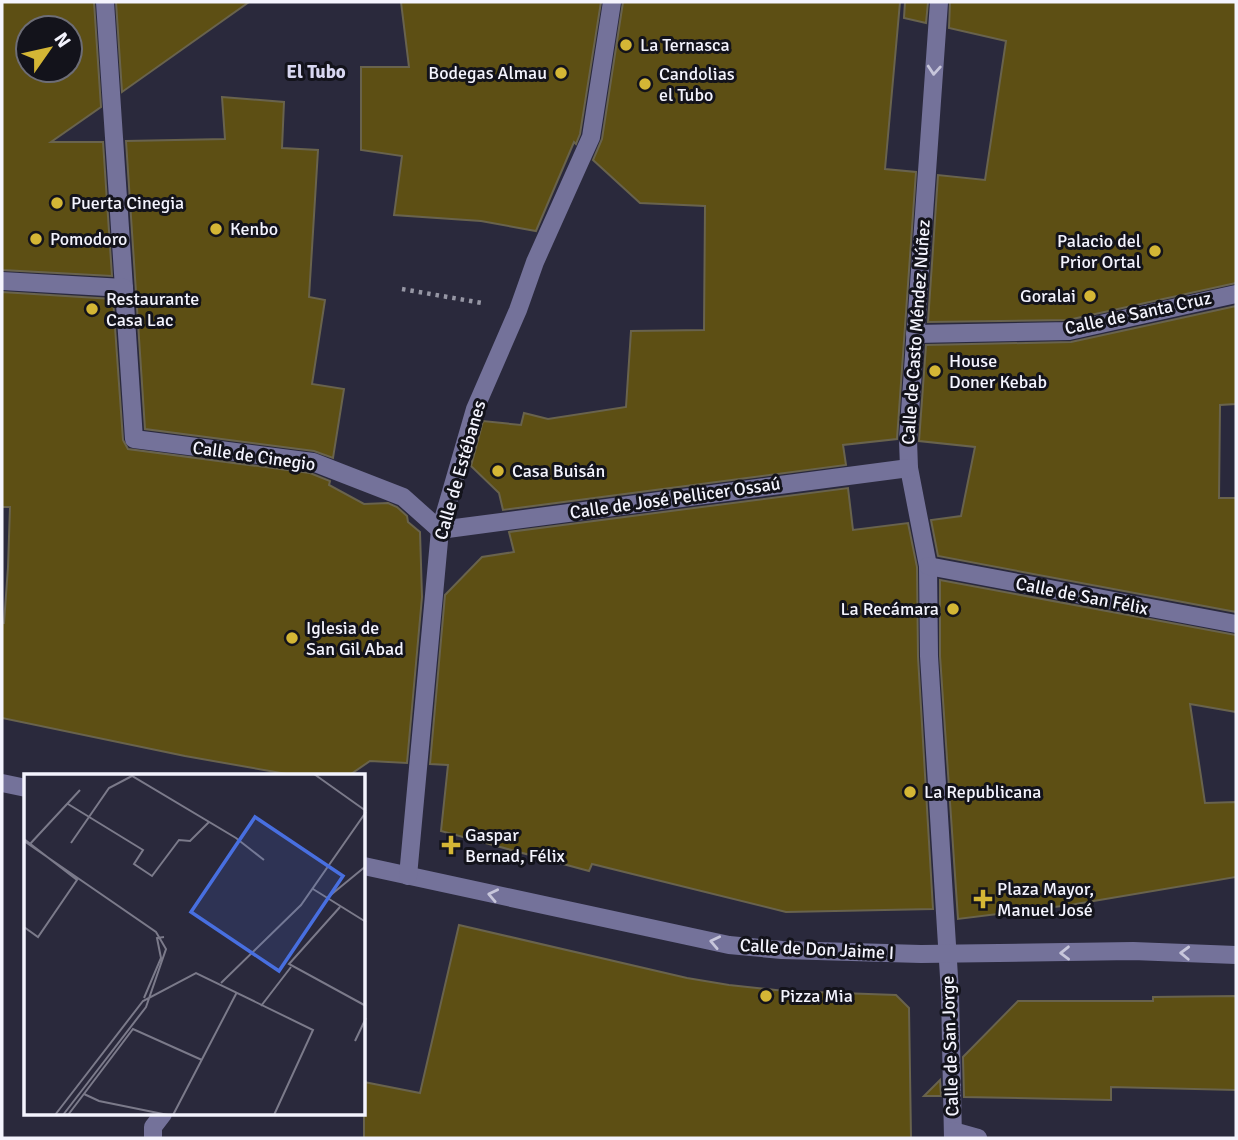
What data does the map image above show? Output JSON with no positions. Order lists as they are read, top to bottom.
{
  "streets": {
    "street": [
      "Calle de Santa Cruz",
      "Calle de Casto Méndez Núñez",
      "Calle de Cinegio",
      "Calle de Estébanes",
      "Calle de José Pellicer Ossaú",
      "Calle de San Félix",
      "Calle de Don Jaime I",
      "Calle de San Jorge"
    ]
  },
  "crossings": [
    ["Calle de Santa Cruz", "Calle de Casto Méndez Núñez"],
    ["Calle de Casto Méndez Núñez", "Calle de José Pellicer Ossaú"],
    ["Calle de Casto Méndez Núñez", "Calle de San Félix"],
    ["Calle de Casto Méndez Núñez", "Calle de Don Jaime I"],
    ["Calle de Casto Méndez Núñez", "Calle de San Jorge"],
    ["Calle de Cinegio", "Calle de Estébanes"],
    ["Calle de Cinegio", "Calle de José Pellicer Ossaú"],
    ["Calle de Estébanes", "Calle de José Pellicer Ossaú"],
    ["Calle de Estébanes", "Calle de Don Jaime I"],
    ["Calle de Don Jaime I", "Calle de San Jorge"]
  ],
  "one_way": ["Calle de Don Jaime I"],
  "districts": ["El Tubo"],
  "places": {
    "other": [
      "La Ternasca",
      "Bodegas Almau",
      "Candolias el Tubo",
      "Puerta Cinegia",
      "Kenbo",
      "Pomodoro",
      "Palacio del Prior Ortal",
      "Goralai",
      "Restaurante Casa Lac",
      "House Doner Kebab",
      "Casa Buisán",
      "La Recámara",
      "Iglesia de San Gil Abad",
      "La Republicana",
      "Pizza Mia"
    ],
    "health": ["Gaspar Bernad, Félix", "Plaza Mayor, Manuel José"]
  },
  "north": "top right"
}
